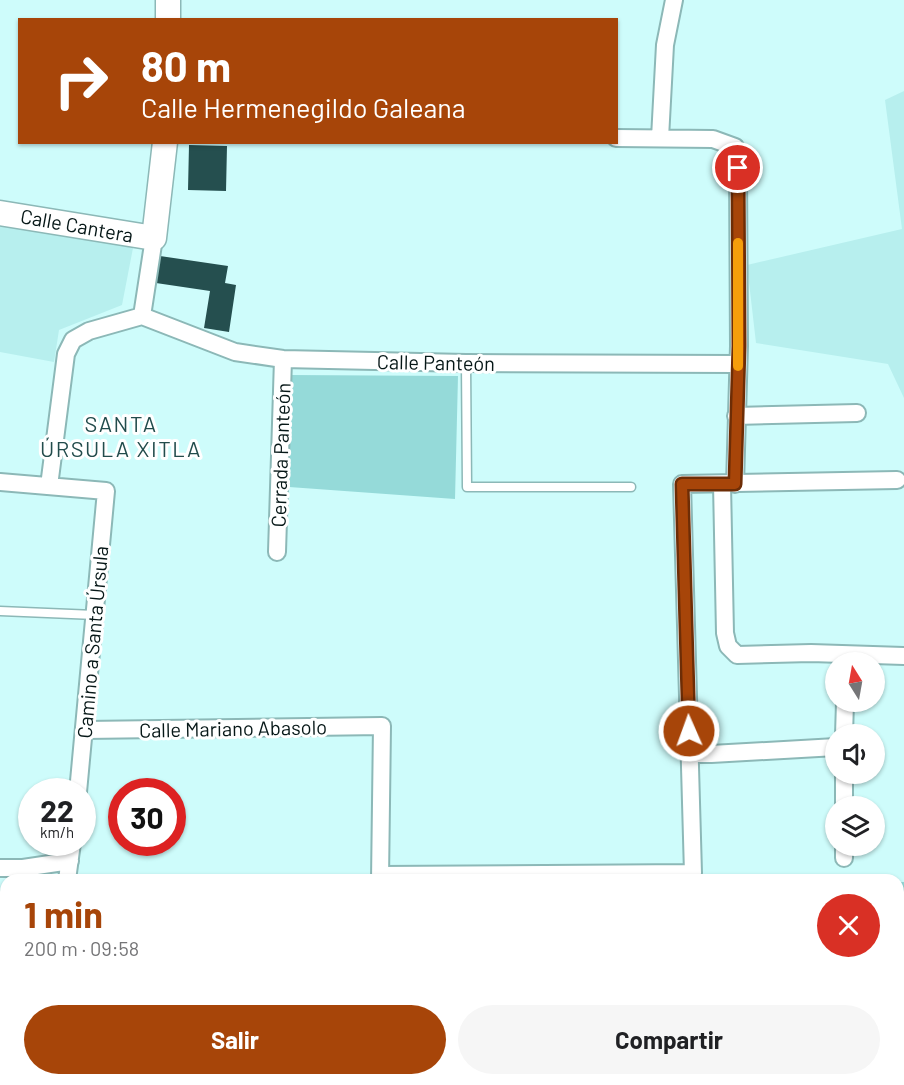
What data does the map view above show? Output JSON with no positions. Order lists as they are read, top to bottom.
{
  "streets": {
    "street": [
      "Calle Cantera",
      "Calle Panteón",
      "Cerrada Panteón",
      "Camino a Santa Úrsula",
      "Calle Mariano Abasolo"
    ]
  },
  "crossings": [
    ["Calle Panteón", "Cerrada Panteón"],
    ["Camino a Santa Úrsula", "Calle Mariano Abasolo"]
  ],
  "districts": ["SANTA ÚRSULA XITLA"],
  "north": "top",
  "page": {
    "turn": ["80 m", "Calle Hermenegildo Galeana"],
    "speed": "22 km/h",
    "limit": "30",
    "heading": ["1 min", "200 m · 09:58"],
    "buttons": ["Salir", "Compartir"]
  }
}
